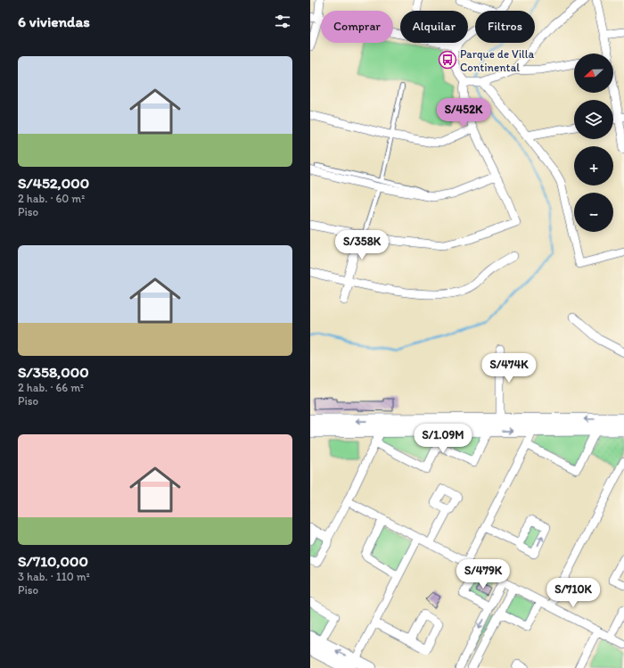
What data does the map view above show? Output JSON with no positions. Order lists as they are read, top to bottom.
{
  "places": {
    "bus stop": ["Parque de Villa Continental"]
  },
  "north": "left",
  "page": {
    "heading": "6 viviendas",
    "chip": ["Comprar", "Alquilar", "Filtros"],
    "list": [
      {
        "name": "S/452,000",
        "note": "2 hab. · 60 m² · Piso"
      },
      {
        "name": "S/358,000",
        "note": "2 hab. · 66 m² · Piso"
      },
      {
        "name": "S/710,000",
        "note": "3 hab. · 110 m² · Piso"
      }
    ],
    "map_buttons": ["+", "−"],
    "price": [
      "S/452K",
      "S/358K",
      "S/474K",
      "S/1.09M",
      "S/479K",
      "S/710K"
    ]
  }
}
